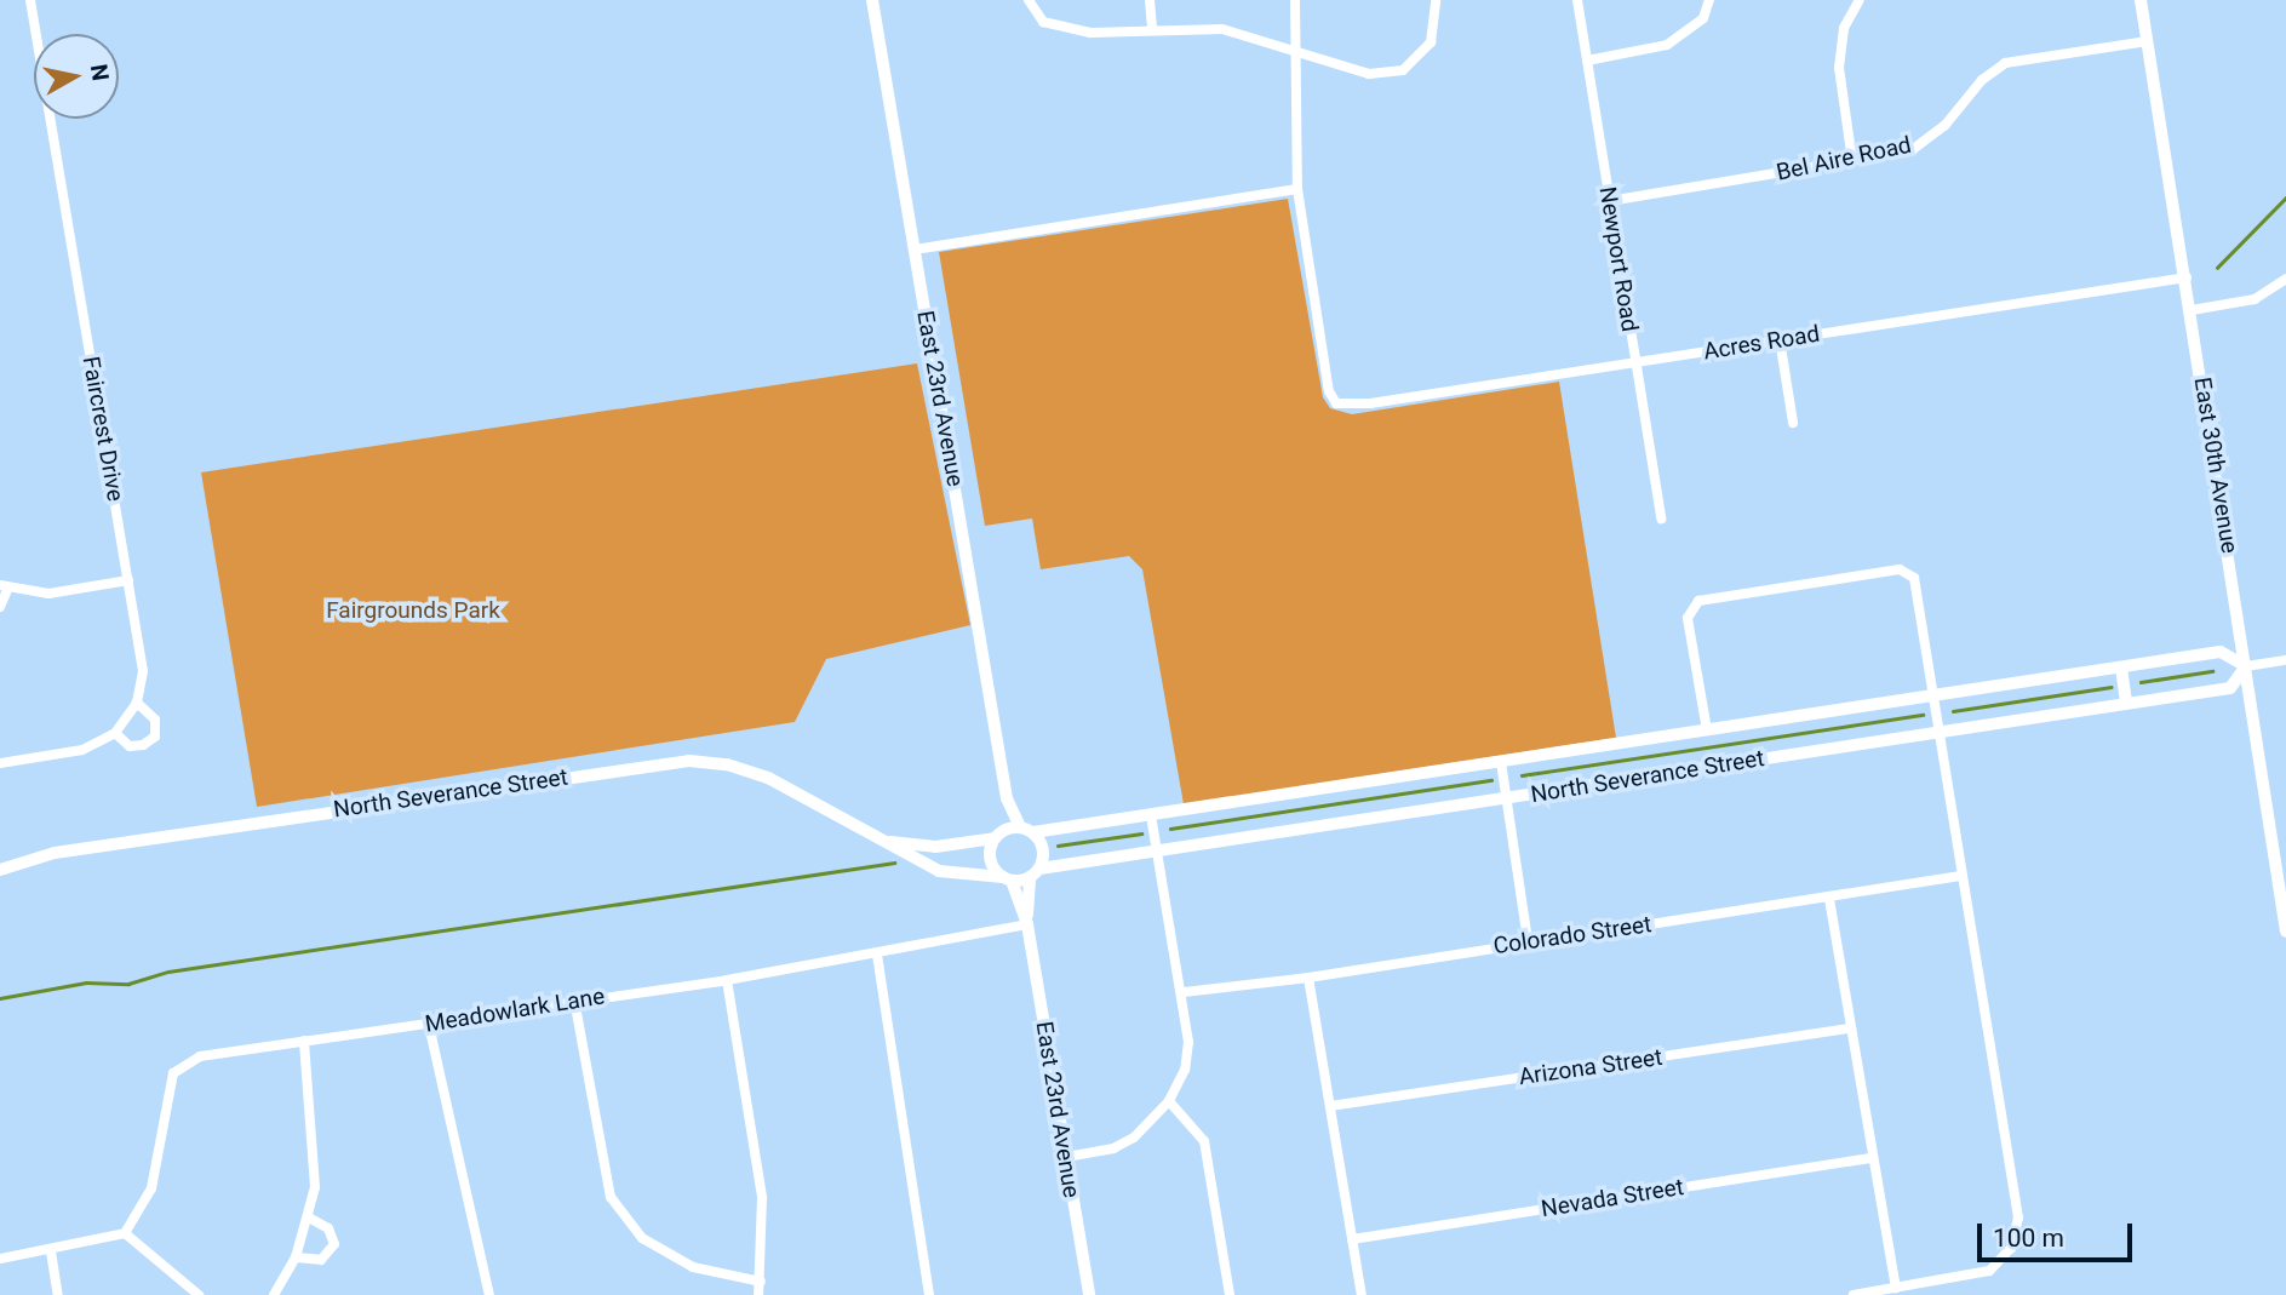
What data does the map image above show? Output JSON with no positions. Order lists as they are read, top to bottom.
{
  "streets": {
    "main road": ["East 30th Avenue"],
    "street": [
      "Bel Aire Road",
      "Newport Road",
      "Acres Road",
      "East 23rd Avenue",
      "Faircrest Drive",
      "North Severance Street",
      "Colorado Street",
      "Meadowlark Lane",
      "Arizona Street",
      "Nevada Street"
    ]
  },
  "crossings": [
    ["Bel Aire Road", "Newport Road"],
    ["Bel Aire Road", "East 30th Avenue"],
    ["Newport Road", "Acres Road"],
    ["Acres Road", "East 30th Avenue"],
    ["East 23rd Avenue", "North Severance Street"],
    ["East 23rd Avenue", "Meadowlark Lane"],
    ["East 30th Avenue", "North Severance Street"]
  ],
  "parks": ["Fairgrounds Park"],
  "scale_bar": "100 m",
  "north": "right"
}
